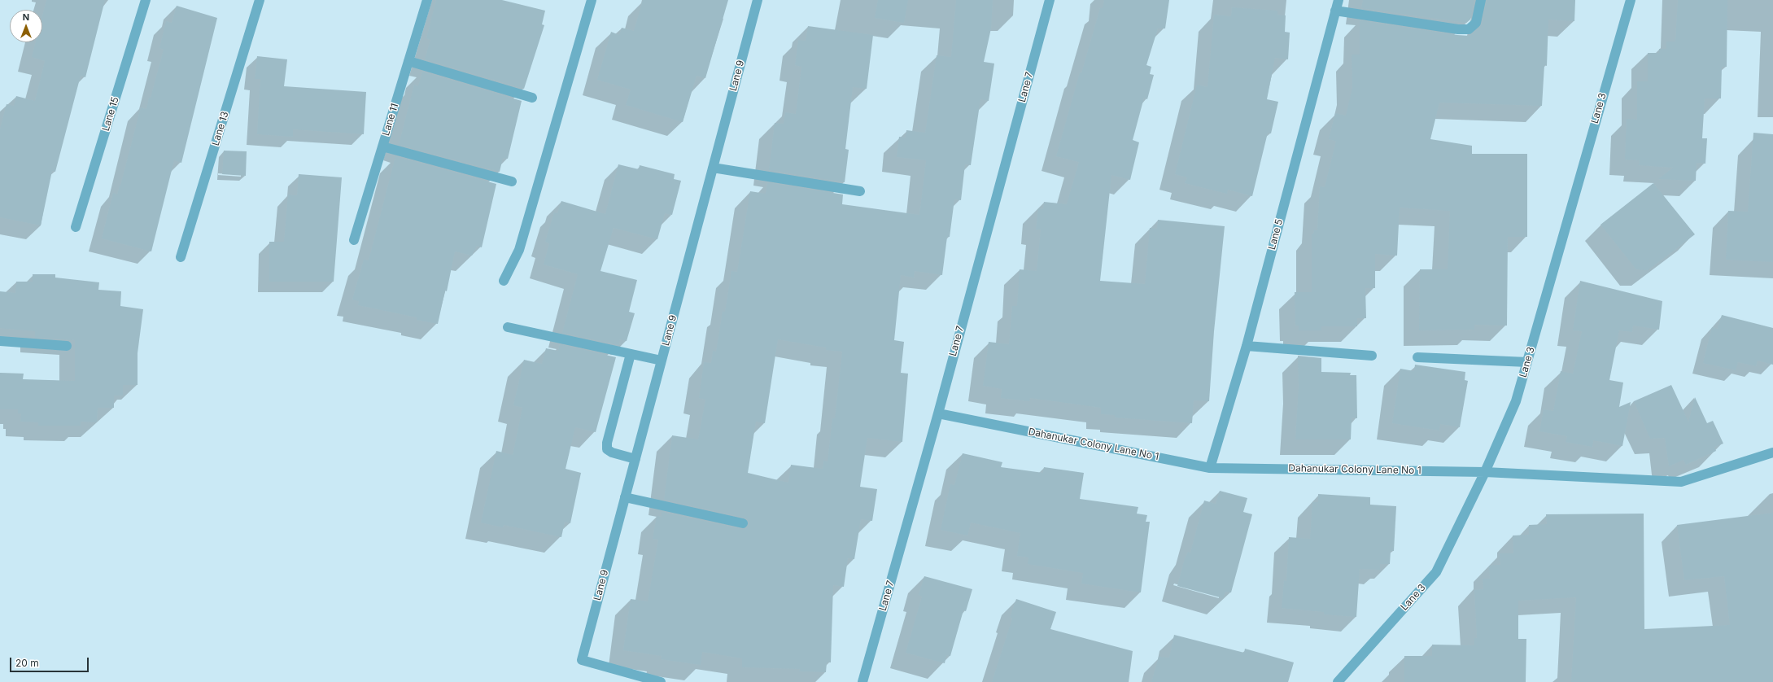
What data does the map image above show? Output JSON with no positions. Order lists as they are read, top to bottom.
{
  "streets": {
    "street": [
      "Lane 9",
      "Lane 7",
      "Lane 3",
      "Lane 15",
      "Lane 11",
      "Lane 13",
      "Lane 5",
      "Dahanukar Colony Lane No 1"
    ]
  },
  "crossings": [
    ["Lane 7", "Dahanukar Colony Lane No 1"],
    ["Lane 3", "Dahanukar Colony Lane No 1"],
    ["Lane 5", "Dahanukar Colony Lane No 1"]
  ],
  "scale_bar": "20 m",
  "north": "top"
}
